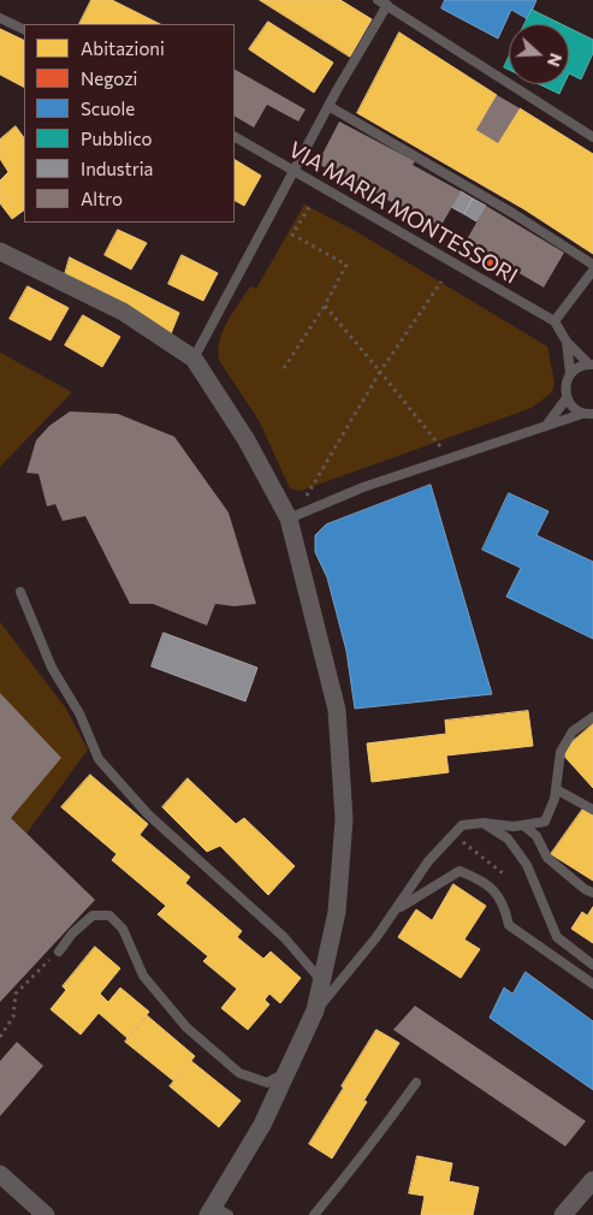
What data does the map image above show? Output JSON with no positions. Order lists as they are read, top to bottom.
{
  "streets": {
    "lane": ["VIA MARIA MONTESSORI"]
  },
  "legend": [
    "Abitazioni",
    "Negozi",
    "Scuole",
    "Pubblico",
    "Industria",
    "Altro"
  ],
  "north": "right"
}
